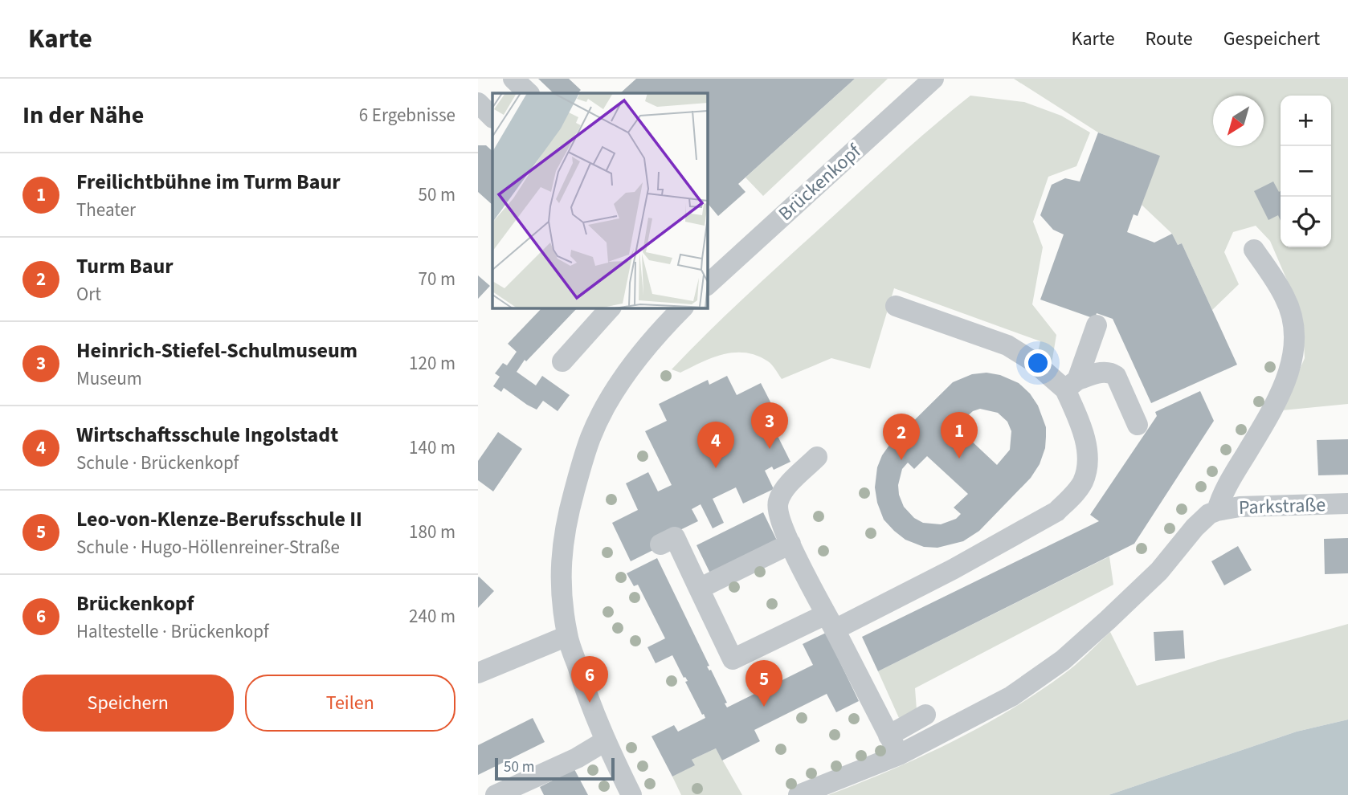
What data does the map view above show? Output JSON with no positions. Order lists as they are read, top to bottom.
{
  "streets": {
    "street": ["Brückenkopf", "Parkstraße"]
  },
  "scale_bar": "50 m",
  "north": "bottom left",
  "page": {
    "header": "Karte",
    "nav": ["Karte", "Route", "Gespeichert"],
    "heading": ["In der Nähe", "6 Ergebnisse"],
    "map_buttons": ["+", "−"],
    "list": [
      {
        "mark": "1",
        "name": "Freilichtbühne im Turm Baur",
        "note": "Theater",
        "value": "50 m"
      },
      {
        "mark": "2",
        "name": "Turm Baur",
        "note": "Ort",
        "value": "70 m"
      },
      {
        "mark": "3",
        "name": "Heinrich-Stiefel-Schulmuseum",
        "note": "Museum",
        "value": "120 m"
      },
      {
        "mark": "4",
        "name": "Wirtschaftsschule Ingolstadt",
        "note": "Schule · Brückenkopf",
        "value": "140 m"
      },
      {
        "mark": "5",
        "name": "Leo-von-Klenze-Berufsschule II",
        "note": "Schule · Hugo-Höllenreiner-Straße",
        "value": "180 m"
      },
      {
        "mark": "6",
        "name": "Brückenkopf",
        "note": "Haltestelle · Brückenkopf",
        "value": "240 m"
      }
    ],
    "pins": [
      "3",
      "1",
      "2",
      "4",
      "6",
      "5"
    ],
    "buttons": ["Speichern", "Teilen"],
    "scale": "50 m"
  }
}
